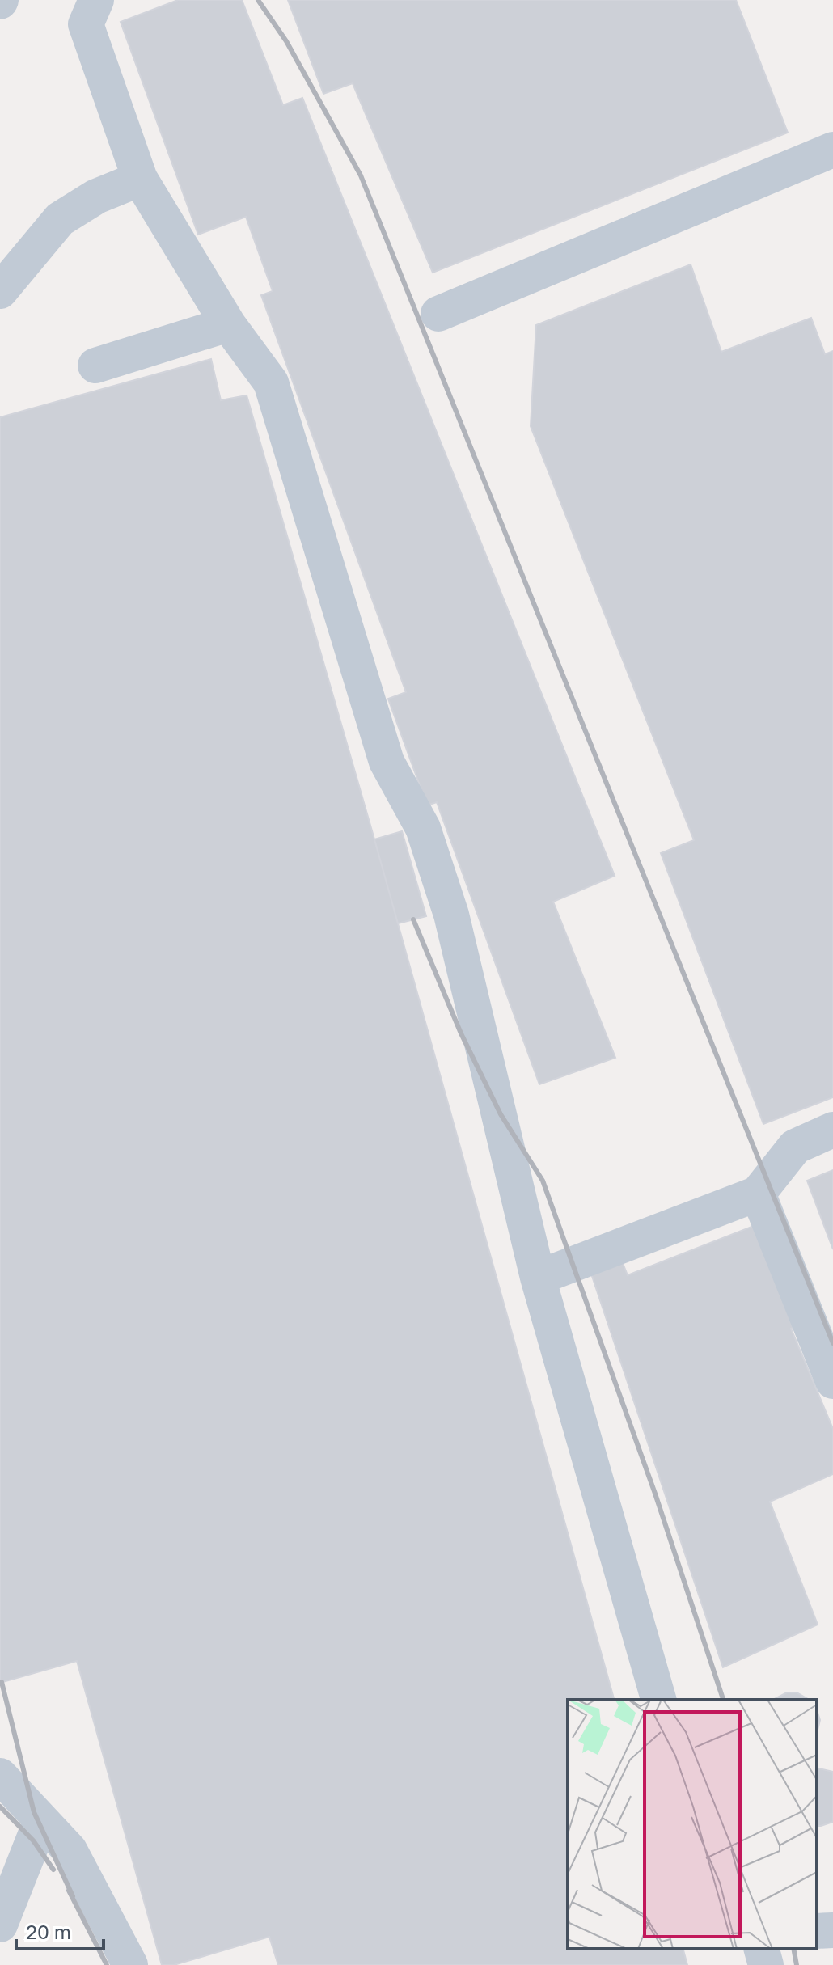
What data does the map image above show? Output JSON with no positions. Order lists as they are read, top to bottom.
{
  "scale_bar": "20 m"
}
